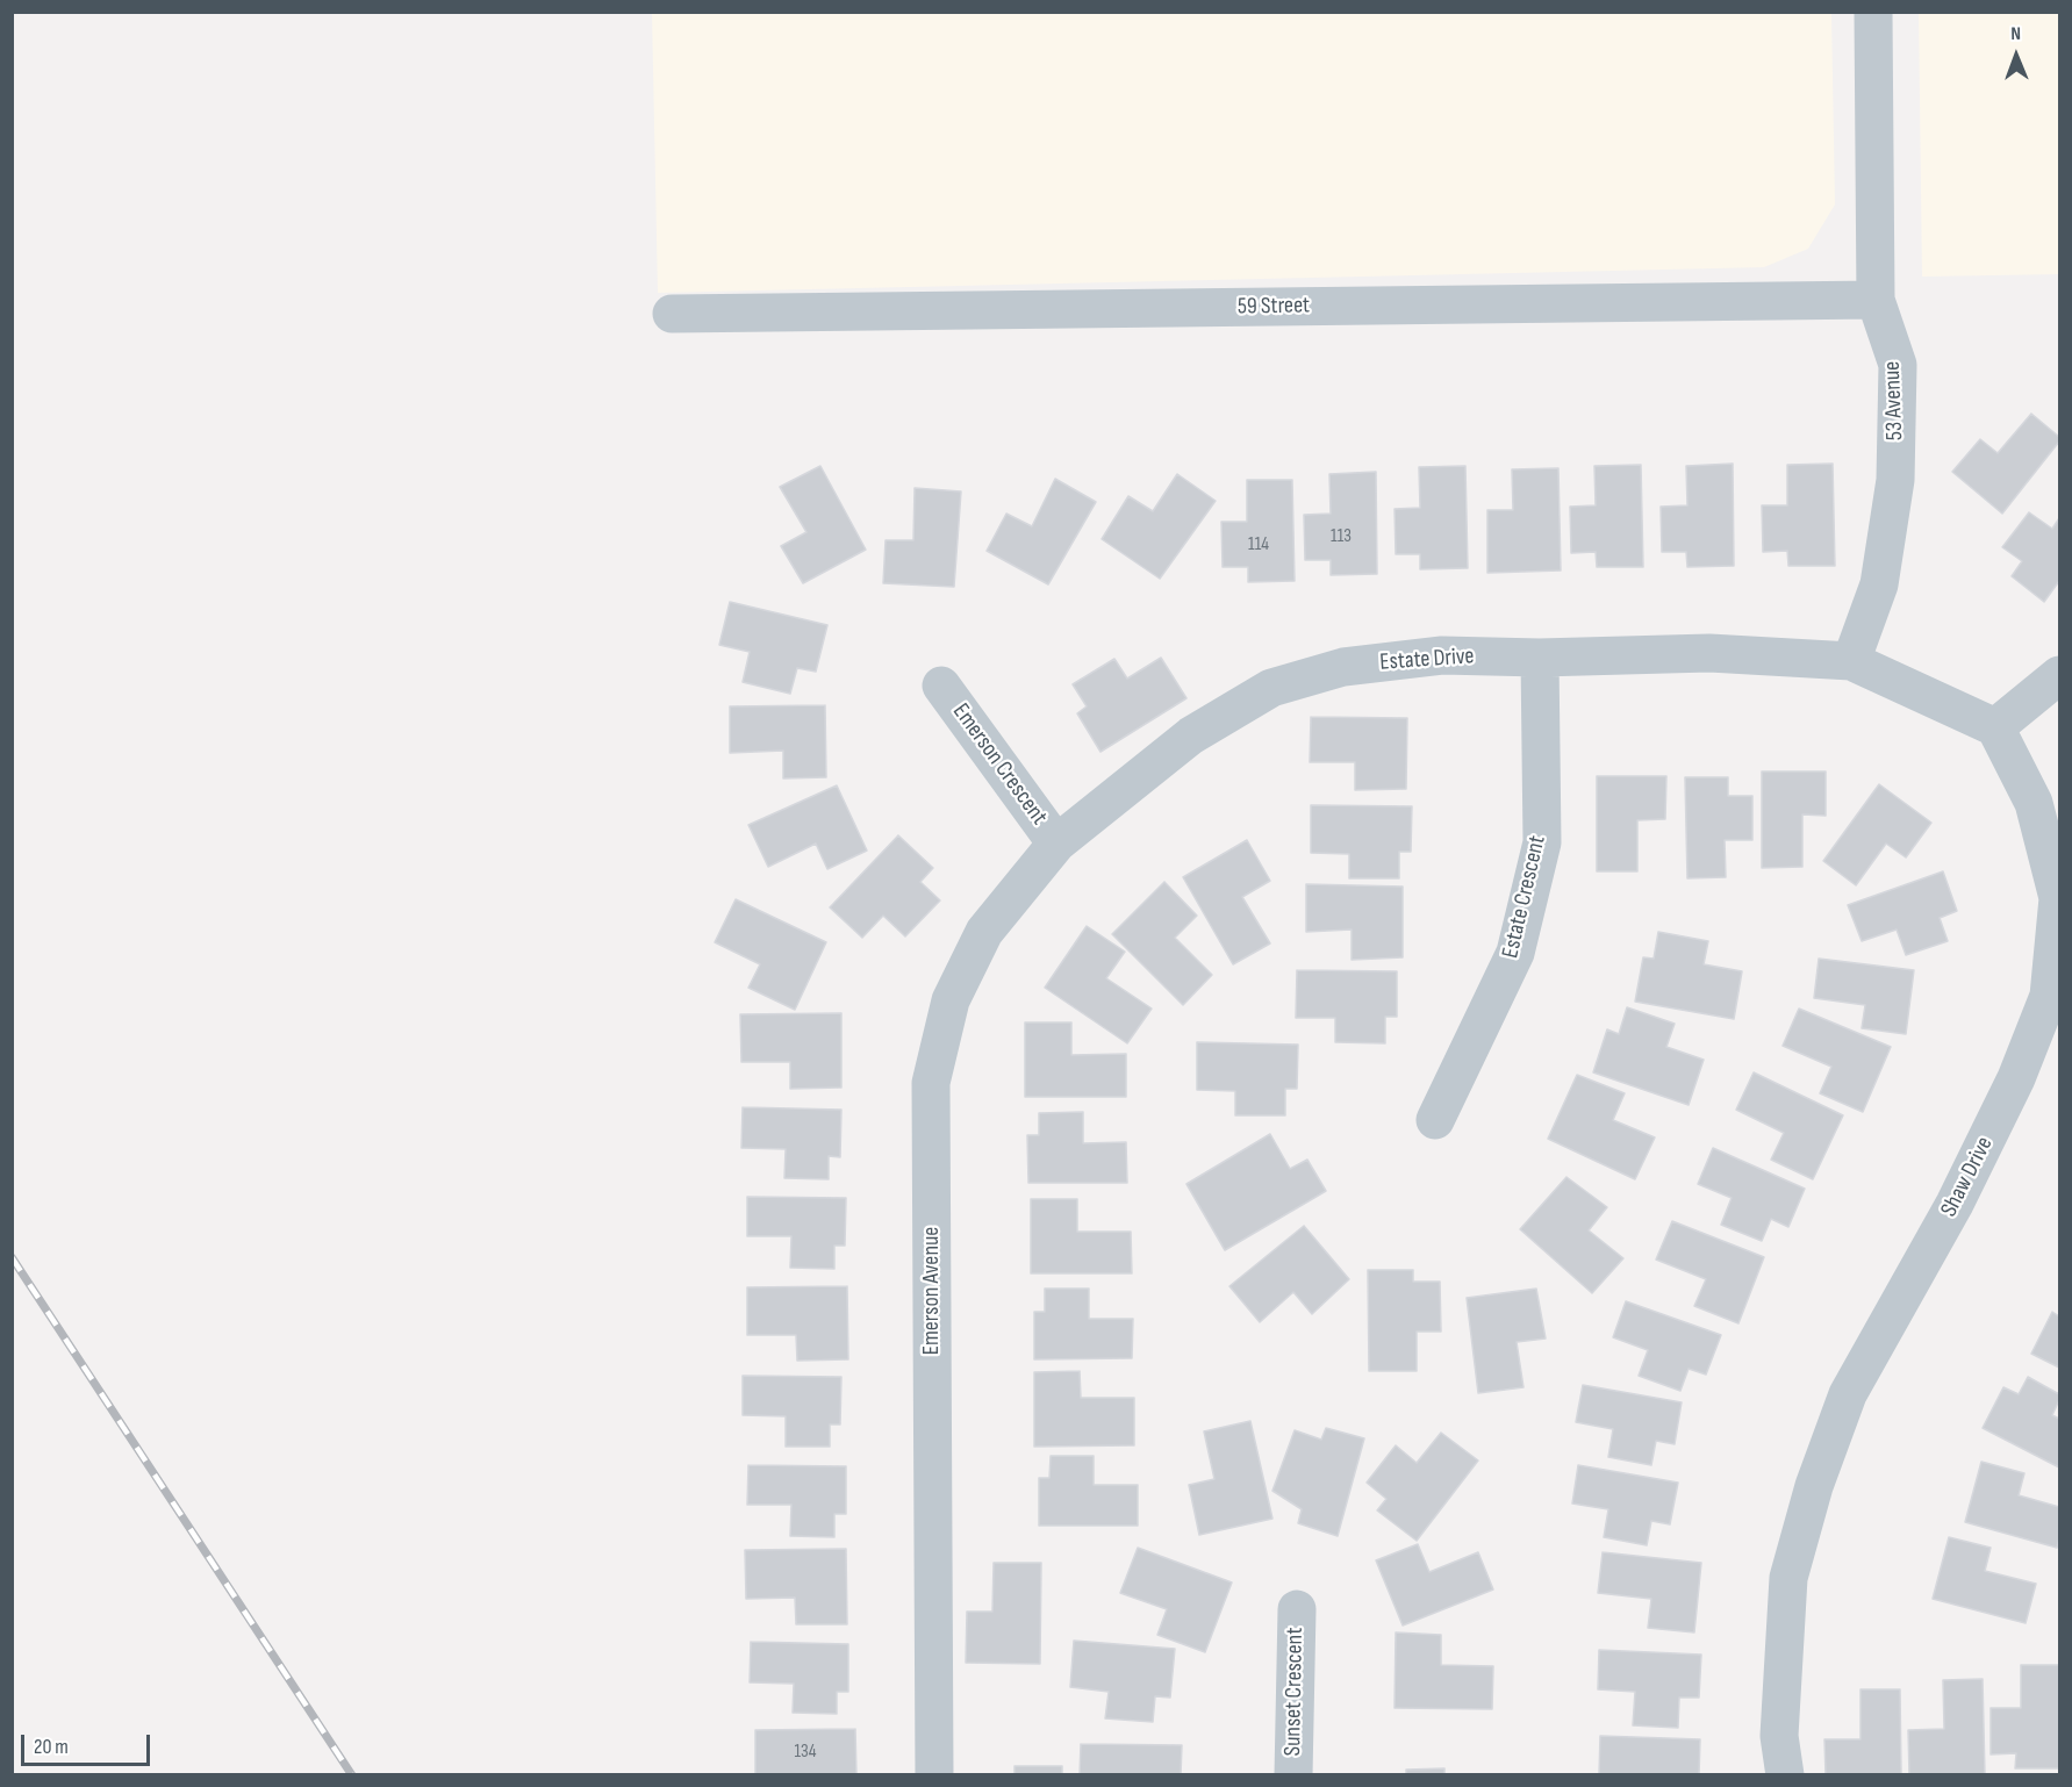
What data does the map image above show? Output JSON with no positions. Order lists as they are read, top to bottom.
{
  "streets": {
    "street": [
      "59 Street",
      "53 Avenue",
      "Estate Drive",
      "Emerson Crescent",
      "Estate Crescent",
      "Shaw Drive",
      "Emerson Avenue",
      "Sunset Crescent"
    ]
  },
  "crossings": [
    ["59 Street", "53 Avenue"],
    ["53 Avenue", "Estate Drive"],
    ["Estate Drive", "Emerson Crescent"],
    ["Estate Drive", "Estate Crescent"],
    ["Estate Drive", "Emerson Avenue"],
    ["Emerson Crescent", "Emerson Avenue"]
  ],
  "house_numbers": ["113", "114", "134"],
  "scale_bar": "20 m",
  "north": "top"
}
